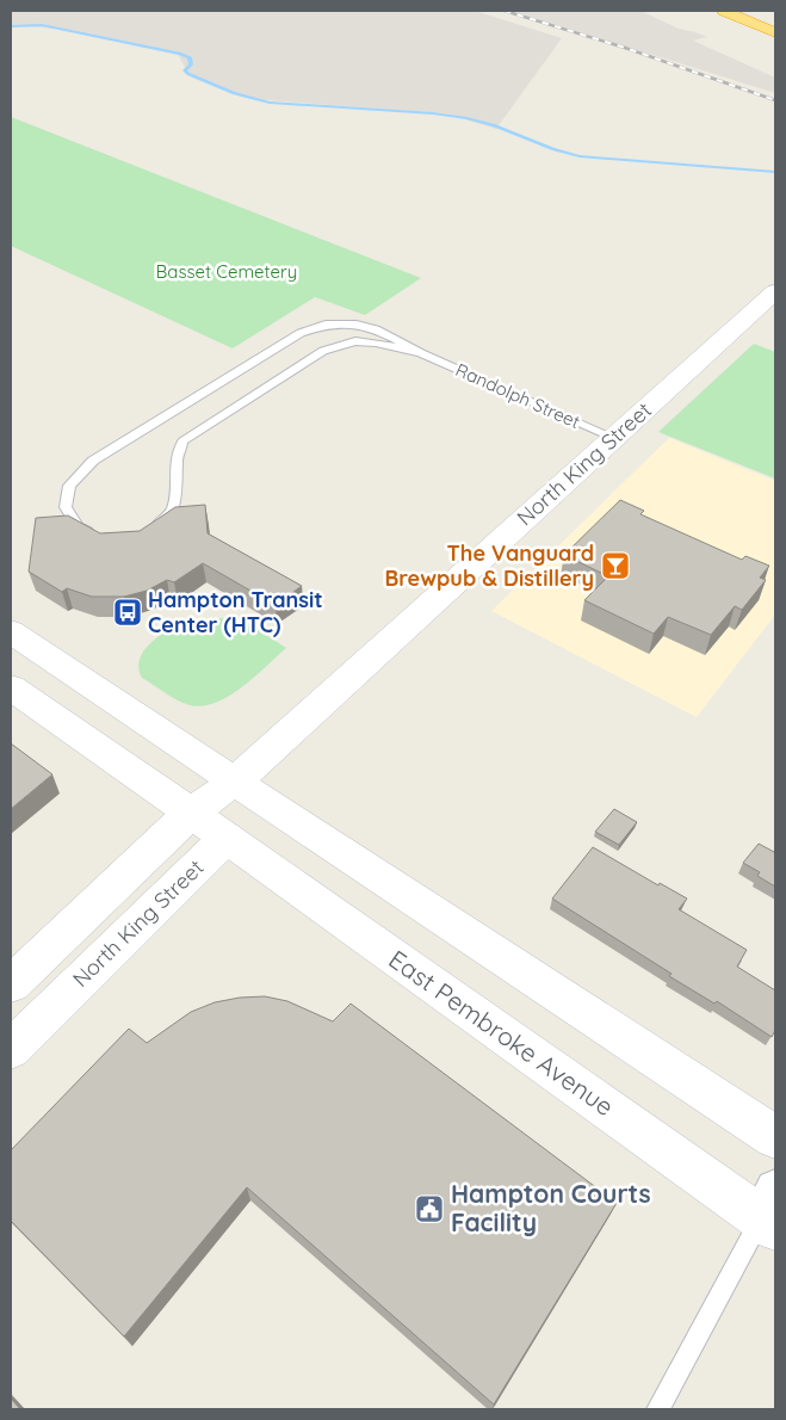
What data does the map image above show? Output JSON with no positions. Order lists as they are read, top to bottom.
{
  "streets": {
    "main road": ["North King Street", "East Pembroke Avenue"],
    "lane": ["Randolph Street"]
  },
  "crossings": [
    ["Randolph Street", "North King Street"],
    ["North King Street", "East Pembroke Avenue"]
  ],
  "parks": ["Basset Cemetery"],
  "places": {
    "bar": ["The Vanguard Brewpub & Distillery"],
    "bus stop": ["Hampton Transit Center (HTC)"],
    "public building": ["Hampton Courts Facility"]
  }
}
